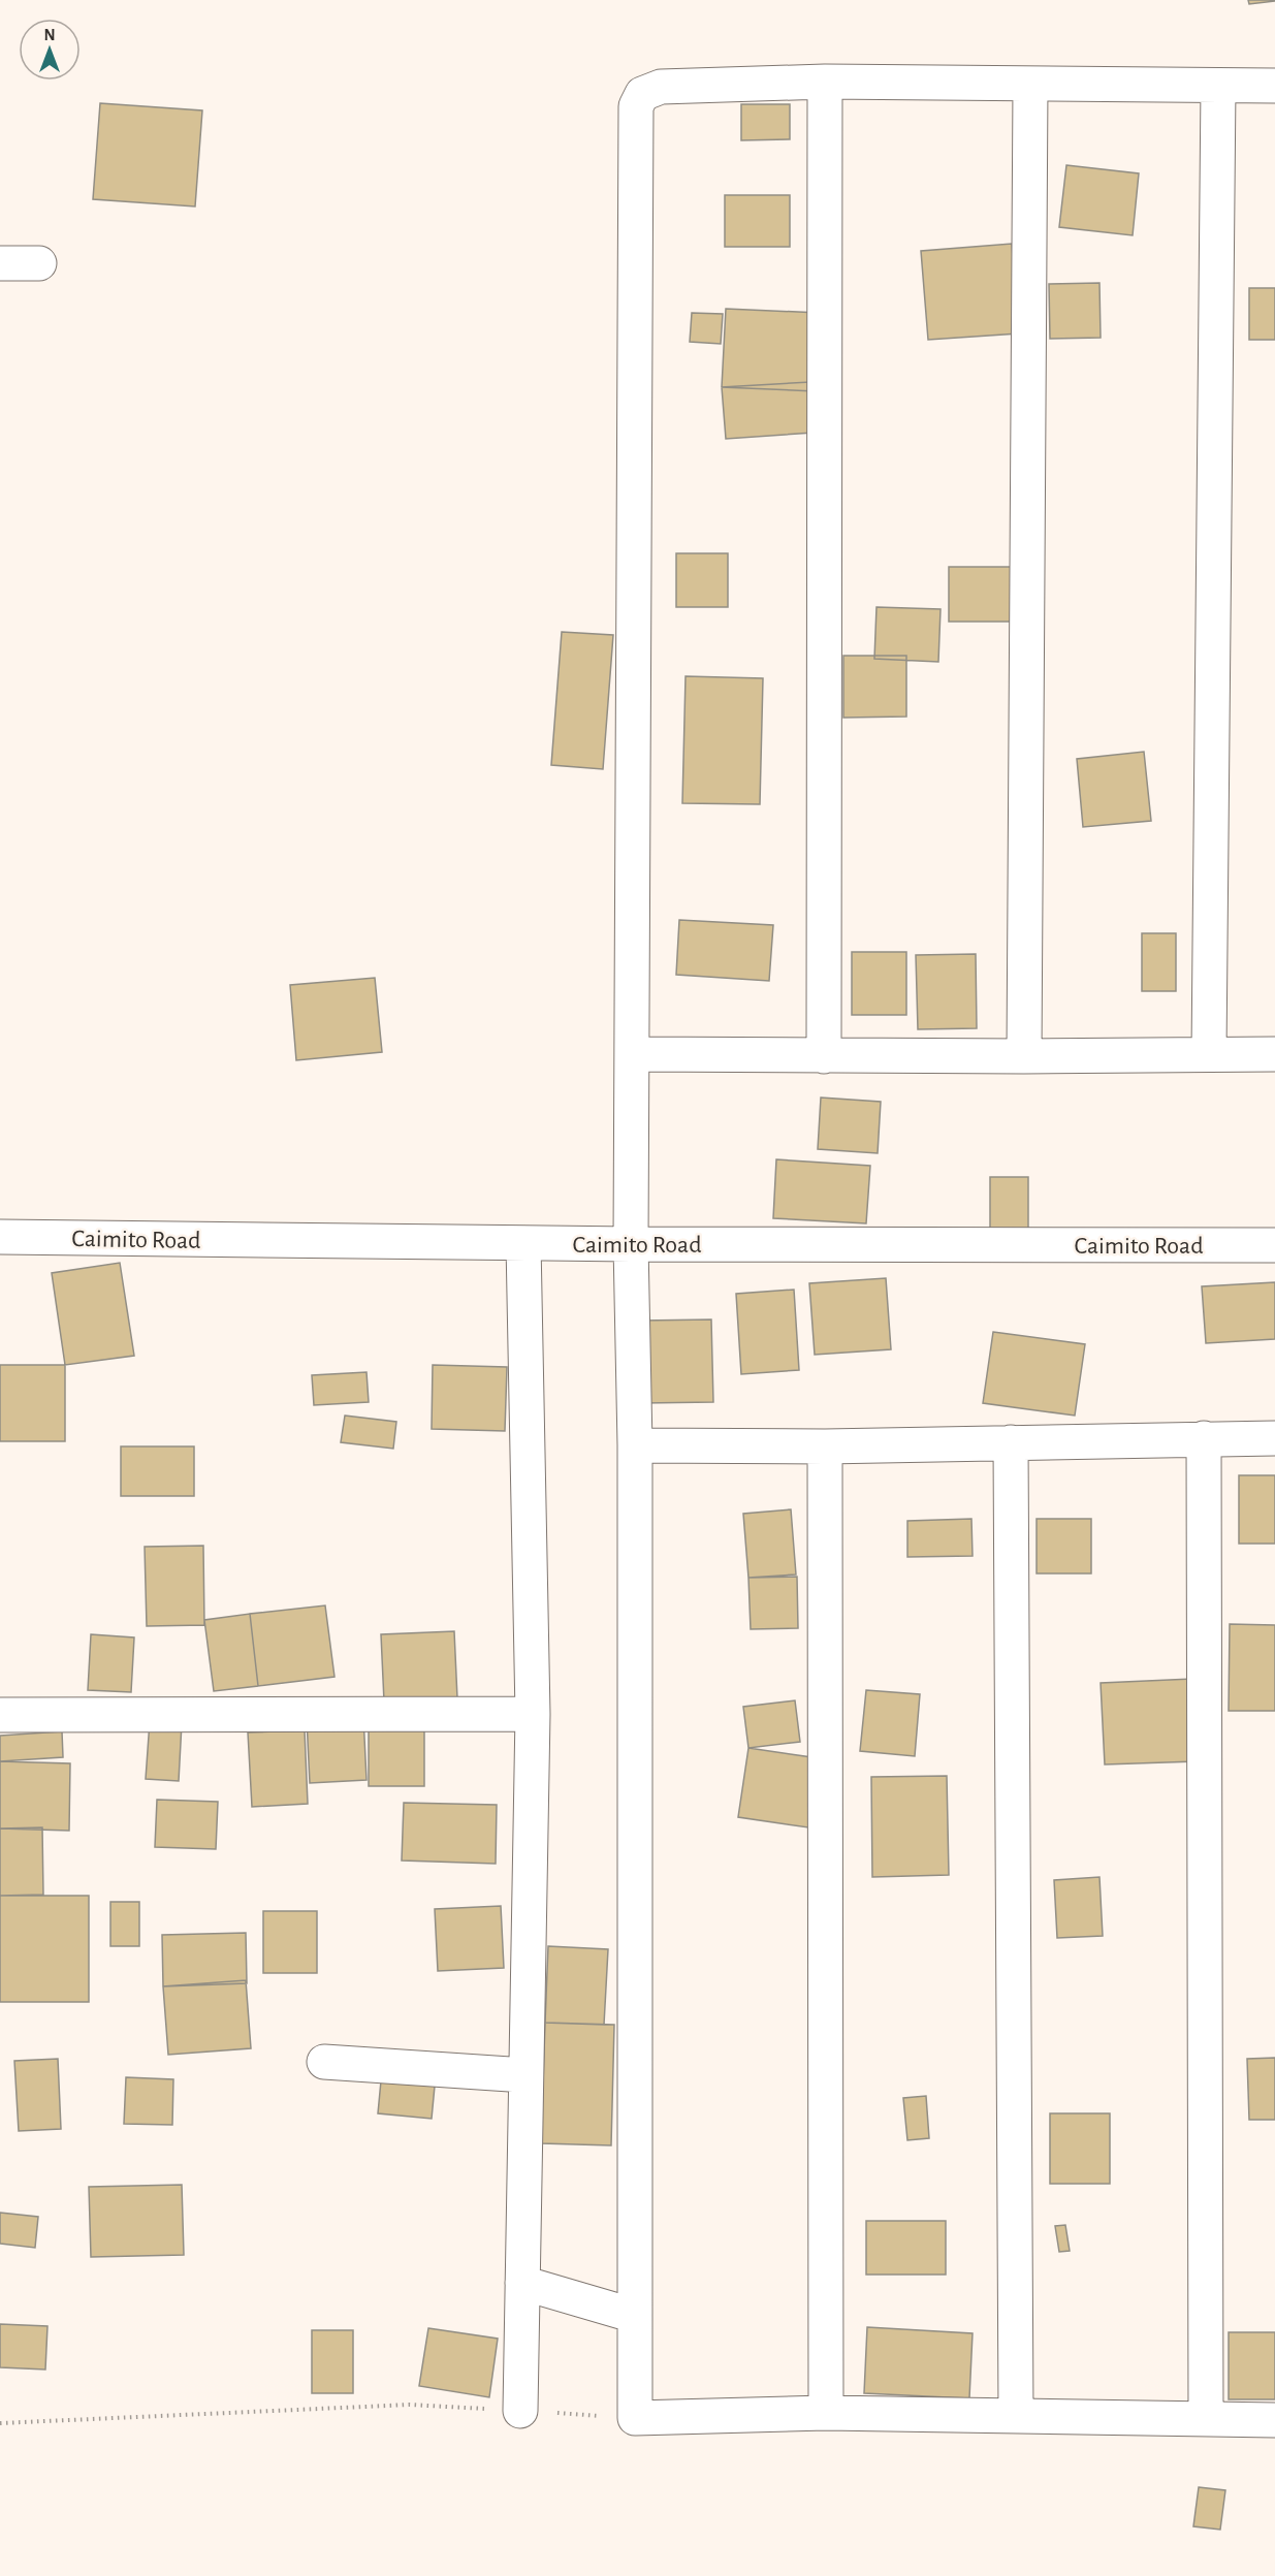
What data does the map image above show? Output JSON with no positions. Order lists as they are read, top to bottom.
{
  "streets": {
    "street": ["Caimito Road"]
  },
  "north": "top"
}
